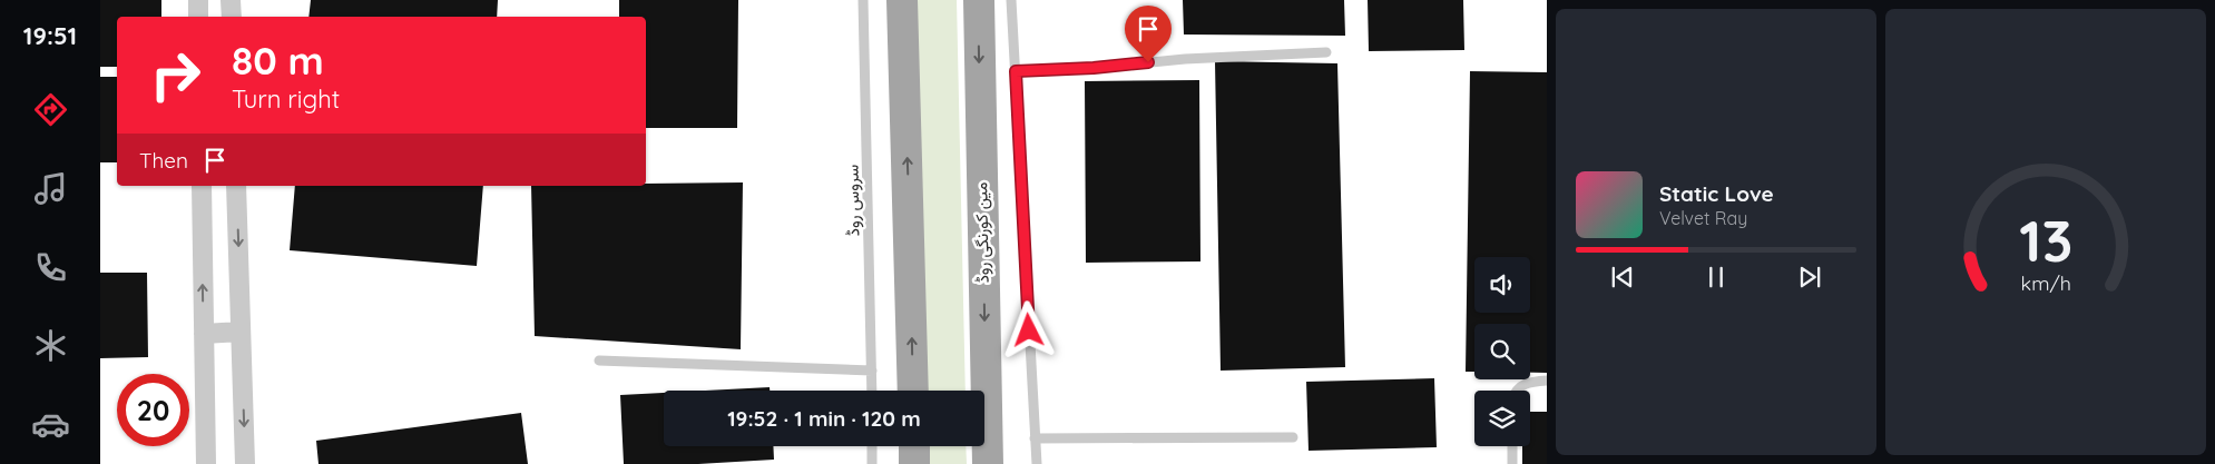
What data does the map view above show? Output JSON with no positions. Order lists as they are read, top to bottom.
{
  "streets": {
    "main road": ["مین کورنگی روڈ"],
    "lane": ["سروس روڈ"]
  },
  "page": {
    "tabs": "19:51",
    "turn": ["80 m", "Turn right"],
    "then": "Then",
    "song": ["Static Love", "Velvet Ray"],
    "limit": "20",
    "trip": "19:52 · 1 min · 120 m",
    "gauge": ["13", "km/h"]
  }
}
